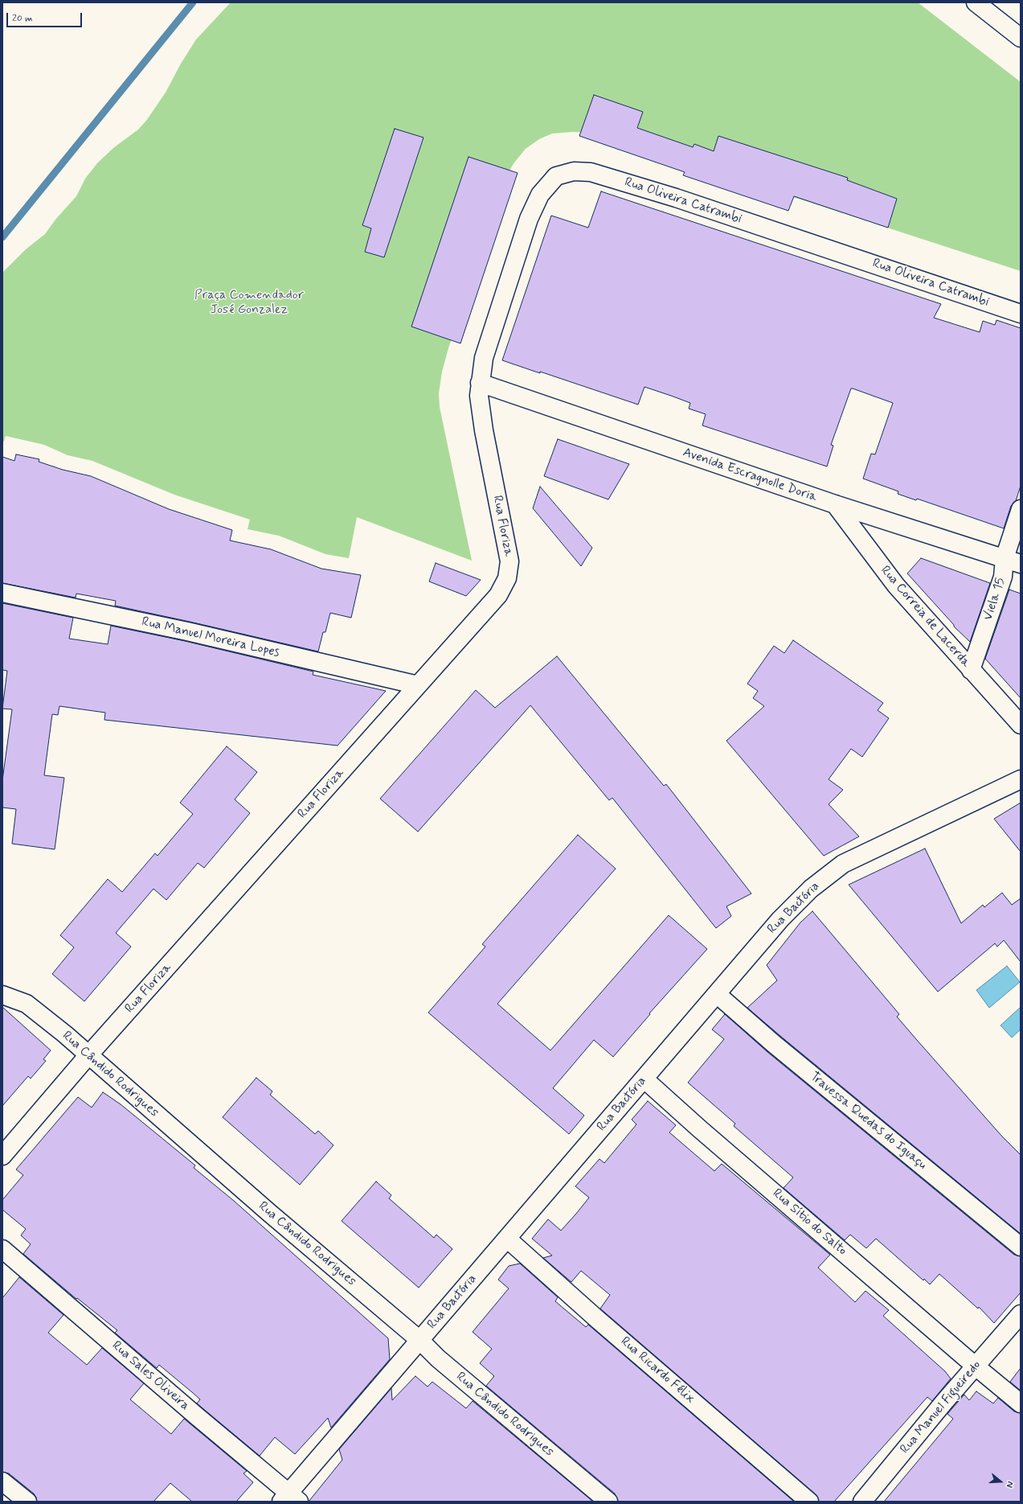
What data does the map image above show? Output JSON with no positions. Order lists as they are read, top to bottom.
{
  "streets": {
    "street": [
      "Rua Oliveira Catrambi",
      "Avenida Escragnolle Doria",
      "Rua Floriza",
      "Viela 15",
      "Rua Correia de Lacerda",
      "Rua Manuel Moreira Lopes",
      "Rua Bactória",
      "Rua Cândido Rodrigues",
      "Travessa Quedas do Iguaçu",
      "Rua Sítio do Salto",
      "Rua Ricardo Félix",
      "Rua Sales Oliveira",
      "Rua Manuel Figueiredo"
    ]
  },
  "crossings": [
    ["Rua Oliveira Catrambi", "Avenida Escragnolle Doria"],
    ["Rua Oliveira Catrambi", "Rua Floriza"],
    ["Avenida Escragnolle Doria", "Rua Floriza"],
    ["Avenida Escragnolle Doria", "Viela 15"],
    ["Avenida Escragnolle Doria", "Rua Correia de Lacerda"],
    ["Rua Floriza", "Rua Manuel Moreira Lopes"],
    ["Rua Floriza", "Rua Cândido Rodrigues"],
    ["Viela 15", "Rua Correia de Lacerda"],
    ["Rua Bactória", "Rua Cândido Rodrigues"],
    ["Rua Bactória", "Travessa Quedas do Iguaçu"],
    ["Rua Bactória", "Rua Sítio do Salto"],
    ["Rua Bactória", "Rua Ricardo Félix"],
    ["Rua Bactória", "Rua Sales Oliveira"],
    ["Rua Sítio do Salto", "Rua Manuel Figueiredo"]
  ],
  "parks": ["Praça Comendador José Gonzalez"],
  "scale_bar": "20 m",
  "north": "right"
}
